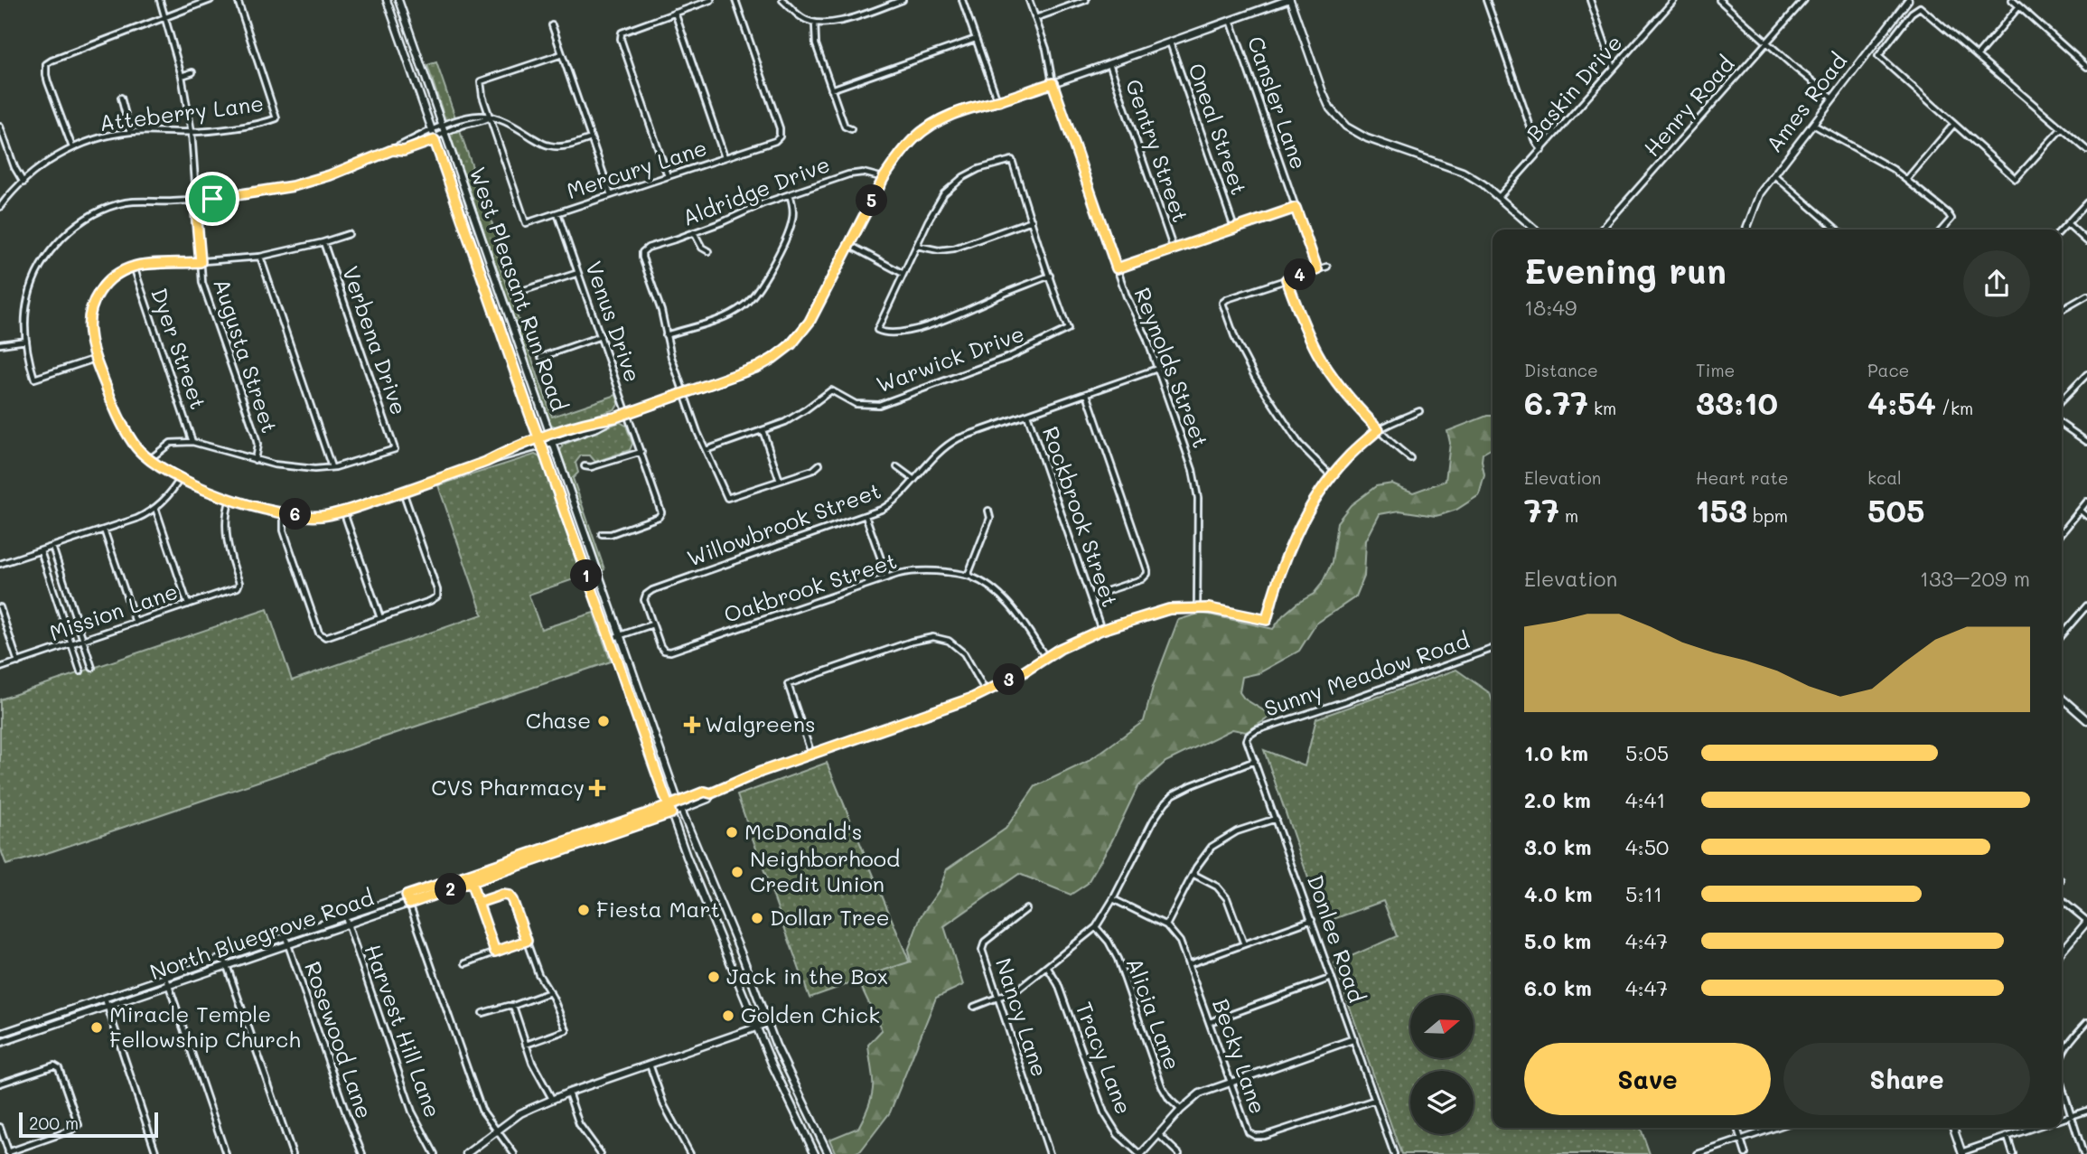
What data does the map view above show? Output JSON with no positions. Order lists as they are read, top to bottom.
{
  "streets": {
    "main road": ["Ames Road", "West Pleasant Run Road", "North Bluegrove Road"],
    "street": [
      "Baskin Drive",
      "Cansler Lane",
      "Henry Road",
      "Atteberry Lane",
      "Oneal Street",
      "Gentry Street",
      "Mercury Lane",
      "Aldridge Drive",
      "Venus Drive",
      "Verbena Drive",
      "Dyer Street",
      "Augusta Street",
      "Warwick Drive",
      "Reynolds Street",
      "Rockbrook Street",
      "Willowbrook Street",
      "Oakbrook Street",
      "Mission Lane",
      "Sunny Meadow Road",
      "Donlee Road",
      "Alicia Lane",
      "Nancy Lane",
      "Harvest Hill Lane",
      "Rosewood Lane",
      "Becky Lane",
      "Tracy Lane"
    ]
  },
  "crossings": [
    ["Atteberry Lane", "Augusta Street"],
    ["Mercury Lane", "Venus Drive"],
    ["West Pleasant Run Road", "North Bluegrove Road"],
    ["Reynolds Street", "Willowbrook Street"],
    ["Reynolds Street", "North Bluegrove Road"],
    ["Rockbrook Street", "Willowbrook Street"],
    ["Rockbrook Street", "North Bluegrove Road"],
    ["Willowbrook Street", "Oakbrook Street"],
    ["Oakbrook Street", "North Bluegrove Road"],
    ["Sunny Meadow Road", "Donlee Road"],
    ["North Bluegrove Road", "Harvest Hill Lane"],
    ["North Bluegrove Road", "Rosewood Lane"],
    ["Donlee Road", "Becky Lane"]
  ],
  "places": {
    "other": [
      "Chase",
      "McDonald's",
      "Neighborhood Credit Union",
      "Fiesta Mart",
      "Dollar Tree",
      "Jack in the Box",
      "Golden Chick",
      "Miracle Temple Fellowship Church"
    ],
    "health": ["Walgreens", "CVS Pharmacy"]
  },
  "scale_bar": "200 m",
  "north": "right",
  "page": {
    "pins": [
      "5",
      "4",
      "6",
      "1",
      "3",
      "2"
    ],
    "heading": ["Evening run", "18:49"],
    "stats": [
      ["Distance", "6.77 km"],
      ["Time", "33:10"],
      ["Pace", "4:54 /km"],
      ["Elevation", "77 m"],
      ["Heart rate", "153 bpm"],
      ["kcal", "505"]
    ],
    "chart": ["Elevation", "133–209 m"],
    "list": [
      {
        "name": "1.0 km",
        "note": "5:05"
      },
      {
        "name": "2.0 km",
        "note": "4:41"
      },
      {
        "name": "3.0 km",
        "note": "4:50"
      },
      {
        "name": "4.0 km",
        "note": "5:11"
      },
      {
        "name": "5.0 km",
        "note": "4:47"
      },
      {
        "name": "6.0 km",
        "note": "4:47"
      }
    ],
    "buttons": ["Save", "Share"],
    "scale": "200 m"
  }
}
